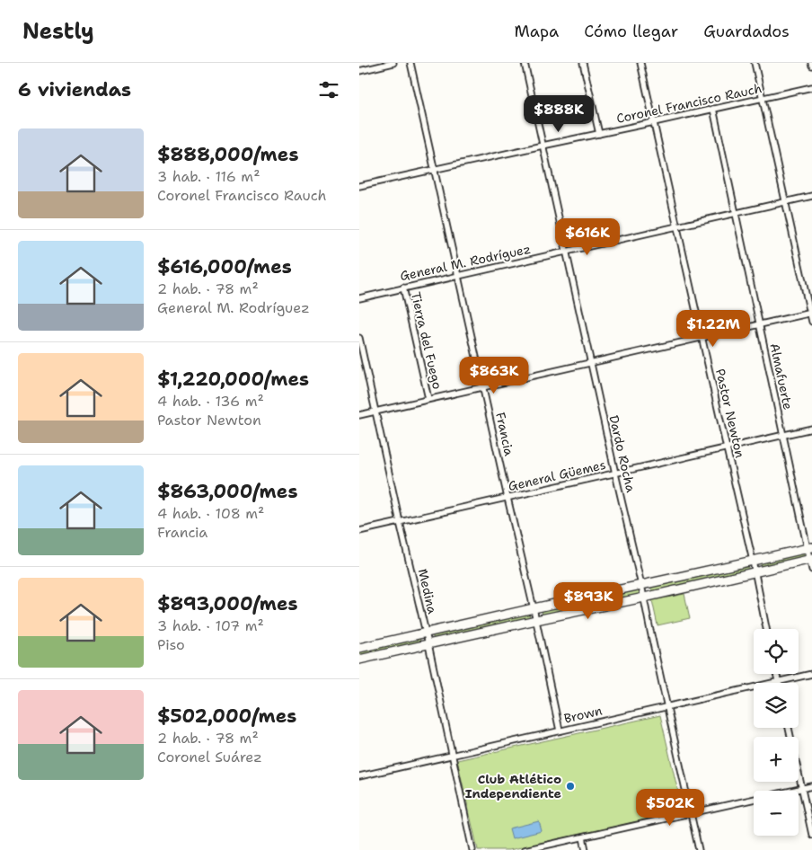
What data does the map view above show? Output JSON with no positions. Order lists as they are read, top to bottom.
{
  "streets": {
    "street": [
      "Coronel Francisco Rauch",
      "General M. Rodríguez",
      "Tierra del Fuego",
      "Almafuerte",
      "Pastor Newton",
      "Francia",
      "Dardo Rocha",
      "General Güemes",
      "Medina",
      "Brown"
    ]
  },
  "crossings": [
    ["Coronel Francisco Rauch", "Almafuerte"],
    ["Coronel Francisco Rauch", "Pastor Newton"],
    ["Coronel Francisco Rauch", "Francia"],
    ["Coronel Francisco Rauch", "Dardo Rocha"],
    ["General M. Rodríguez", "Tierra del Fuego"],
    ["General M. Rodríguez", "Almafuerte"],
    ["General M. Rodríguez", "Pastor Newton"],
    ["General M. Rodríguez", "Francia"],
    ["General M. Rodríguez", "Dardo Rocha"],
    ["Almafuerte", "General Güemes"],
    ["Pastor Newton", "General Güemes"],
    ["Francia", "General Güemes"],
    ["Francia", "Brown"],
    ["Dardo Rocha", "General Güemes"],
    ["Dardo Rocha", "Brown"],
    ["General Güemes", "Medina"],
    ["Medina", "Brown"]
  ],
  "places": ["Club Atlético Independiente"],
  "page": {
    "header": "Nestly",
    "nav": ["Mapa", "Cómo llegar", "Guardados"],
    "heading": "6 viviendas",
    "price": [
      "$888K",
      "$616K",
      "$1.22M",
      "$863K",
      "$893K",
      "$502K"
    ],
    "list": [
      {
        "name": "$888,000/mes",
        "note": "3 hab. · 116 m² · Coronel Francisco Rauch"
      },
      {
        "name": "$616,000/mes",
        "note": "2 hab. · 78 m² · General M. Rodríguez"
      },
      {
        "name": "$1,220,000/mes",
        "note": "4 hab. · 136 m² · Pastor Newton"
      },
      {
        "name": "$863,000/mes",
        "note": "4 hab. · 108 m² · Francia"
      },
      {
        "name": "$893,000/mes",
        "note": "3 hab. · 107 m² · Piso"
      },
      {
        "name": "$502,000/mes",
        "note": "2 hab. · 78 m² · Coronel Suárez"
      }
    ],
    "map_buttons": ["+", "−"]
  }
}
